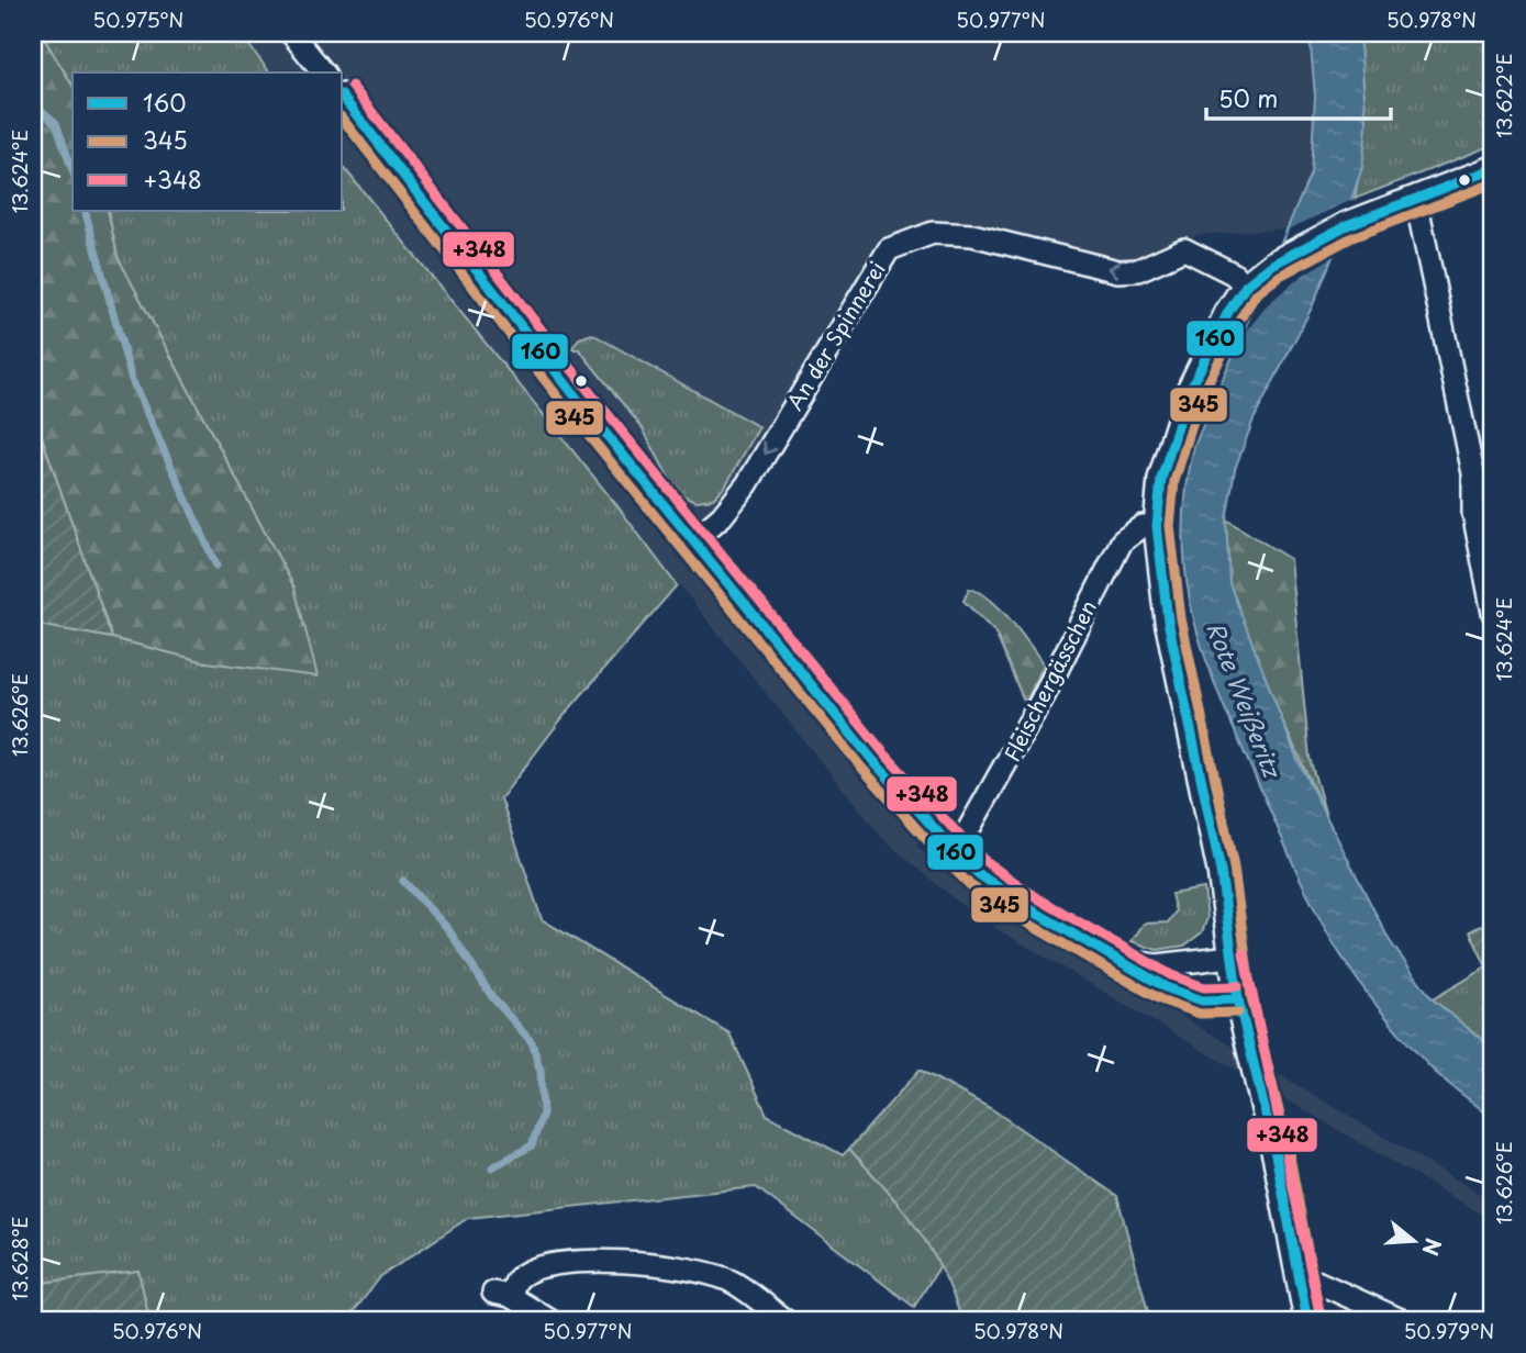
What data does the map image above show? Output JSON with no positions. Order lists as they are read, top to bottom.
{
  "streets": {
    "street": ["An der Spinnerei", "Fleischergässchen"]
  },
  "one_way": ["An der Spinnerei"],
  "water": ["Rote Weißeritz"],
  "lines": ["transit line +348", "transit line 160", "transit line 345"],
  "legend": ["160", "345", "+348"],
  "scale_bar": "50 m",
  "north": "right",
  "coordinates": [
    "50.975°N",
    "50.976°N",
    "50.977°N",
    "50.978°N",
    "13.622°E",
    "13.624°E",
    "13.626°E",
    "13.628°E",
    "50.979°N"
  ]
}
